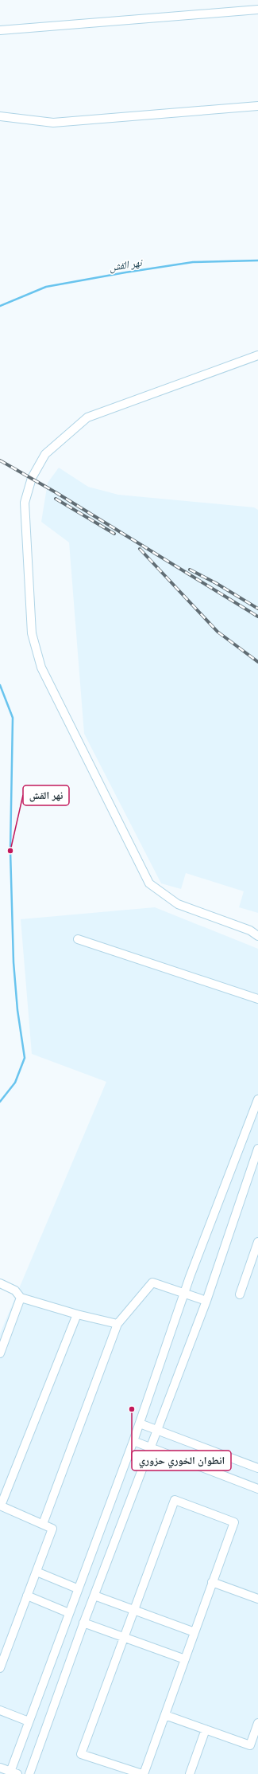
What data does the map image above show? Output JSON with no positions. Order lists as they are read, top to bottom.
{
  "water": ["نهر القش"],
  "places": ["نهر القش", "انطوان الخوري حزوري"]
}
